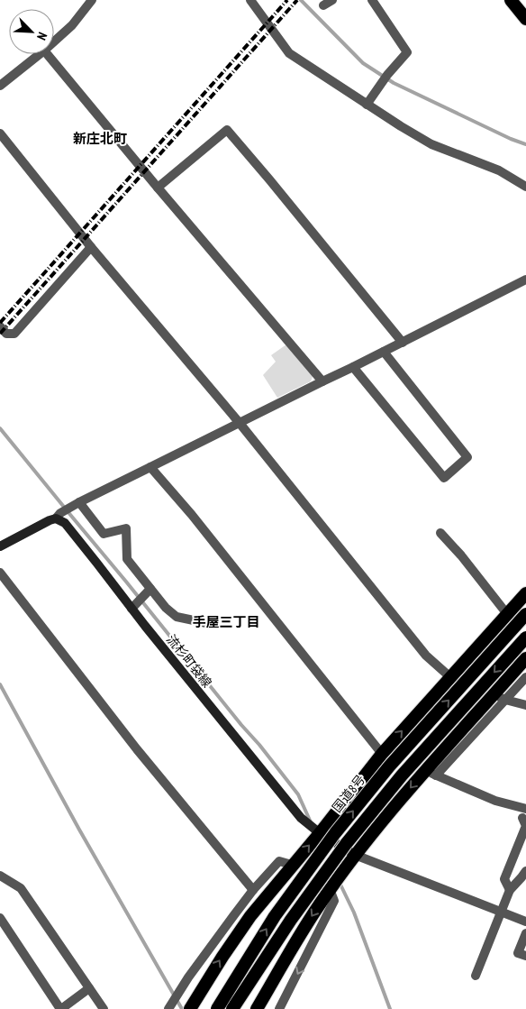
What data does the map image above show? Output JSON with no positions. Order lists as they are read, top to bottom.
{
  "streets": {
    "highway": ["国道8号"],
    "main road": ["流杉町袋線"]
  },
  "districts": ["新庄北町", "手屋三丁目"],
  "north": "bottom right"
}
